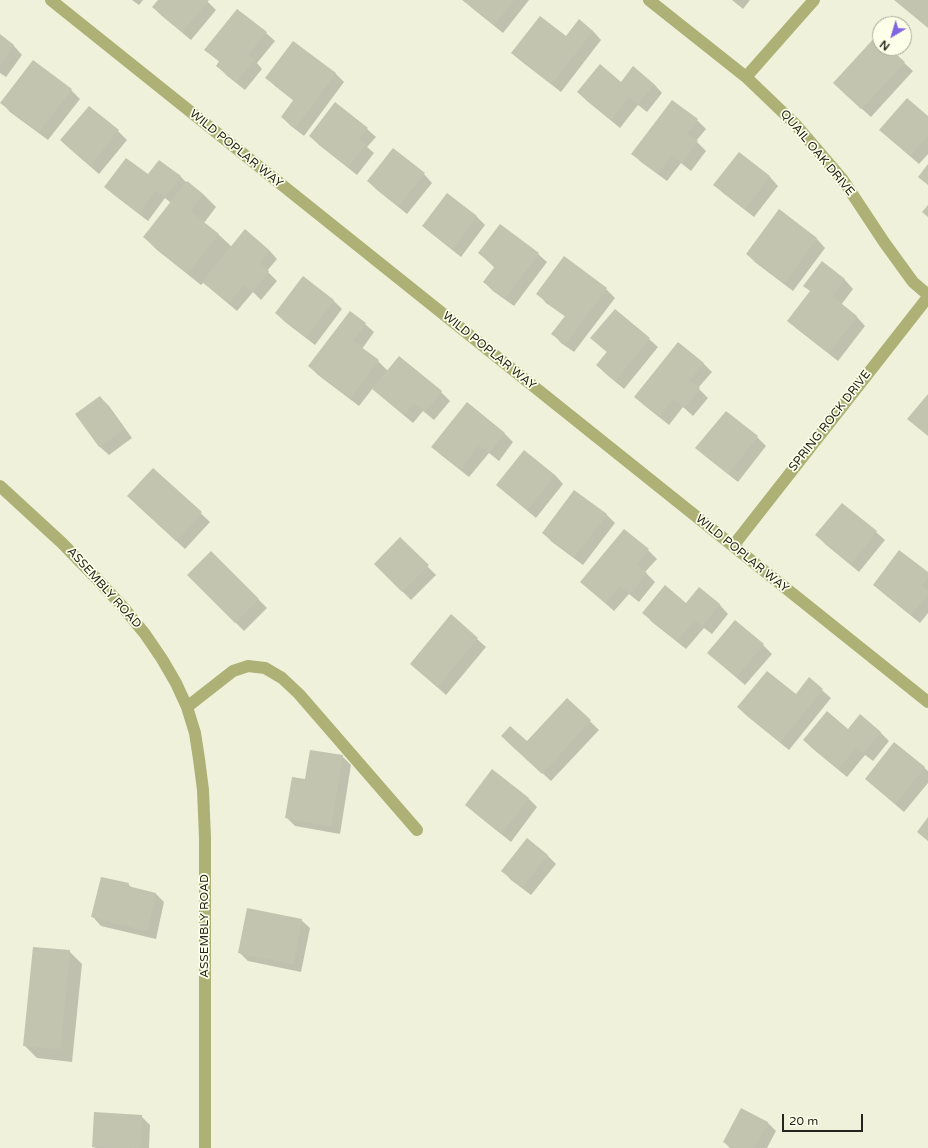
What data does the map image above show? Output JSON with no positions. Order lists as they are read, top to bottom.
{
  "streets": {
    "street": [
      "WILD POPLAR WAY",
      "QUAIL OAK DRIVE",
      "SPRING ROCK DRIVE",
      "ASSEMBLY ROAD"
    ]
  },
  "crossings": [
    ["WILD POPLAR WAY", "SPRING ROCK DRIVE"],
    ["QUAIL OAK DRIVE", "SPRING ROCK DRIVE"]
  ],
  "scale_bar": "20 m",
  "north": "bottom left"
}
